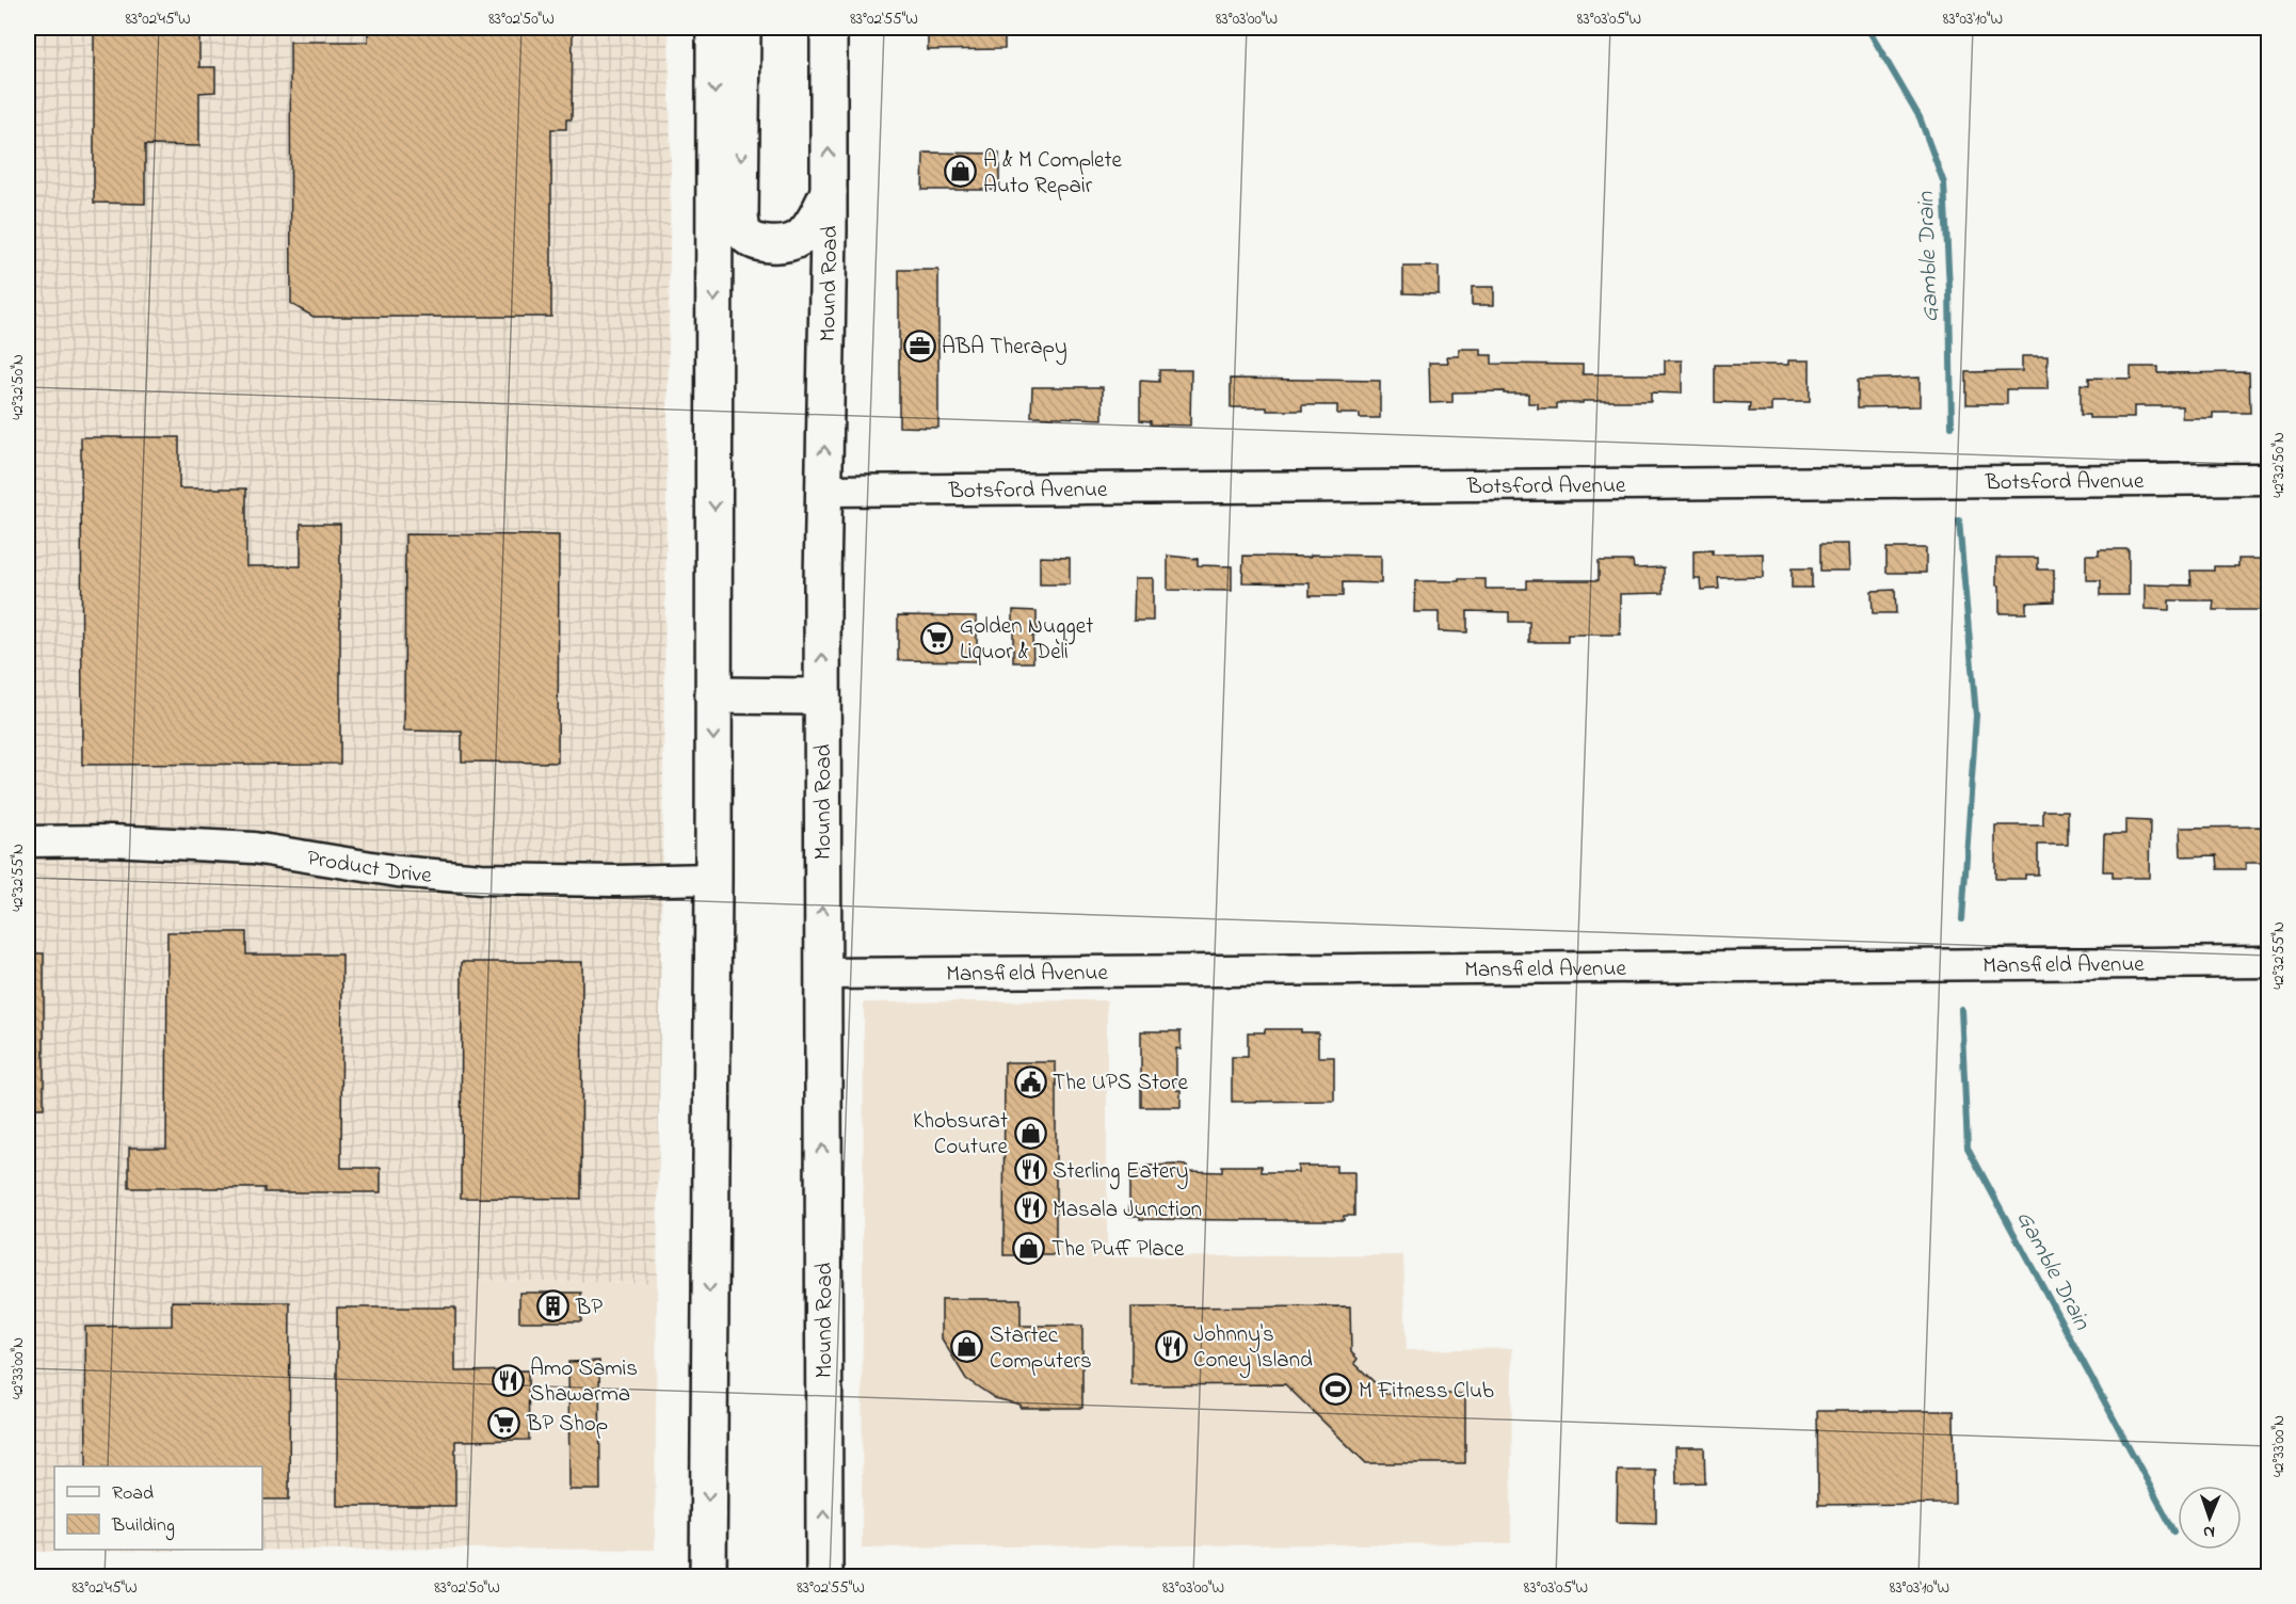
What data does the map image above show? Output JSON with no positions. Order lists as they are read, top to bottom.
{
  "streets": {
    "main road": ["Mound Road"],
    "street": ["Botsford Avenue", "Product Drive", "Mansfield Avenue"]
  },
  "crossings": [
    ["Mound Road", "Botsford Avenue"],
    ["Mound Road", "Mansfield Avenue"]
  ],
  "water": ["Gamble Drain"],
  "places": {
    "shop": [
      "A & M Complete Auto Repair",
      "Khobsurat Couture",
      "The Puff Place",
      "Startec Computers"
    ],
    "office": ["ABA Therapy"],
    "supermarket": ["Golden Nugget Liquor & Deli", "BP Shop"],
    "public building": ["The UPS Store"],
    "restaurant": [
      "Sterling Eatery",
      "Masala Junction",
      "Johnny's Coney Island",
      "Amo Samis Shawarma"
    ],
    "building": ["BP"],
    "sports": ["M Fitness Club"]
  },
  "legend": ["Road", "Building"],
  "north": "bottom",
  "coordinates": [
    "83°02'45\"W",
    "83°02'50\"W",
    "83°02'55\"W",
    "83°03'00\"W",
    "83°03'05\"W",
    "83°03'10\"W",
    "42°32'50\"N",
    "42°32'55\"N",
    "42°33'00\"N"
  ]
}
